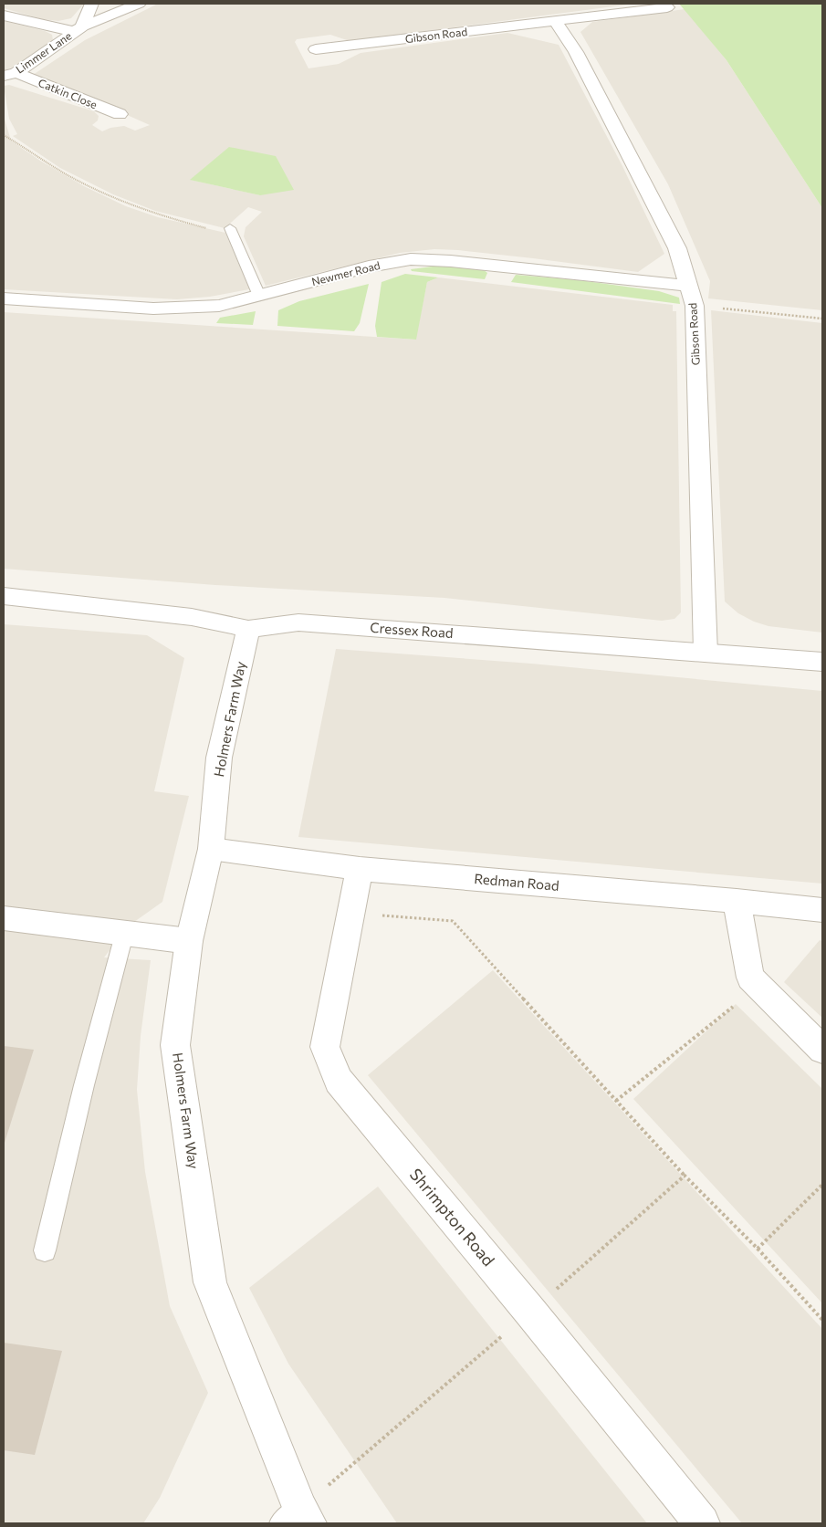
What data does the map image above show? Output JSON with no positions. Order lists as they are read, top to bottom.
{
  "streets": {
    "street": [
      "Gibson Road",
      "Limmer Lane",
      "Catkin Close",
      "Newmer Road",
      "Cressex Road",
      "Holmers Farm Way",
      "Redman Road",
      "Shrimpton Road"
    ]
  },
  "crossings": [
    ["Gibson Road", "Newmer Road"],
    ["Gibson Road", "Cressex Road"],
    ["Limmer Lane", "Catkin Close"],
    ["Cressex Road", "Holmers Farm Way"],
    ["Holmers Farm Way", "Redman Road"],
    ["Redman Road", "Shrimpton Road"]
  ]
}
